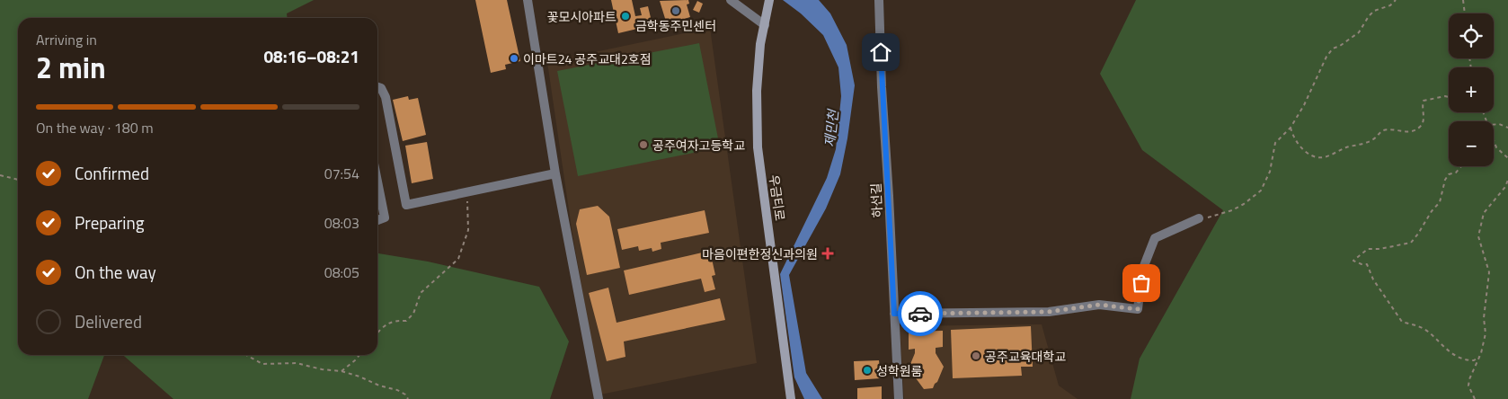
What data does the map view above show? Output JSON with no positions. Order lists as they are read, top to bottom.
{
  "streets": {
    "main road": ["우금티로"],
    "street": ["하선길"]
  },
  "water": ["제민천"],
  "places": {
    "other": [
      "금학동주민센터",
      "꽃모시아파트",
      "이마트24 공주교대2호점",
      "공주여자고등학교",
      "공주교육대학교",
      "성학원룸"
    ],
    "health": ["마음이편한정신과의원"]
  },
  "page": {
    "map_buttons": ["+", "−"],
    "heading": ["2 min", "Arriving in", "08:16–08:21"],
    "bar": "On the way · 180 m",
    "list": [
      ["Confirmed", "07:54"],
      ["Preparing", "08:03"],
      ["On the way", "08:05"],
      "Delivered"
    ]
  }
}
